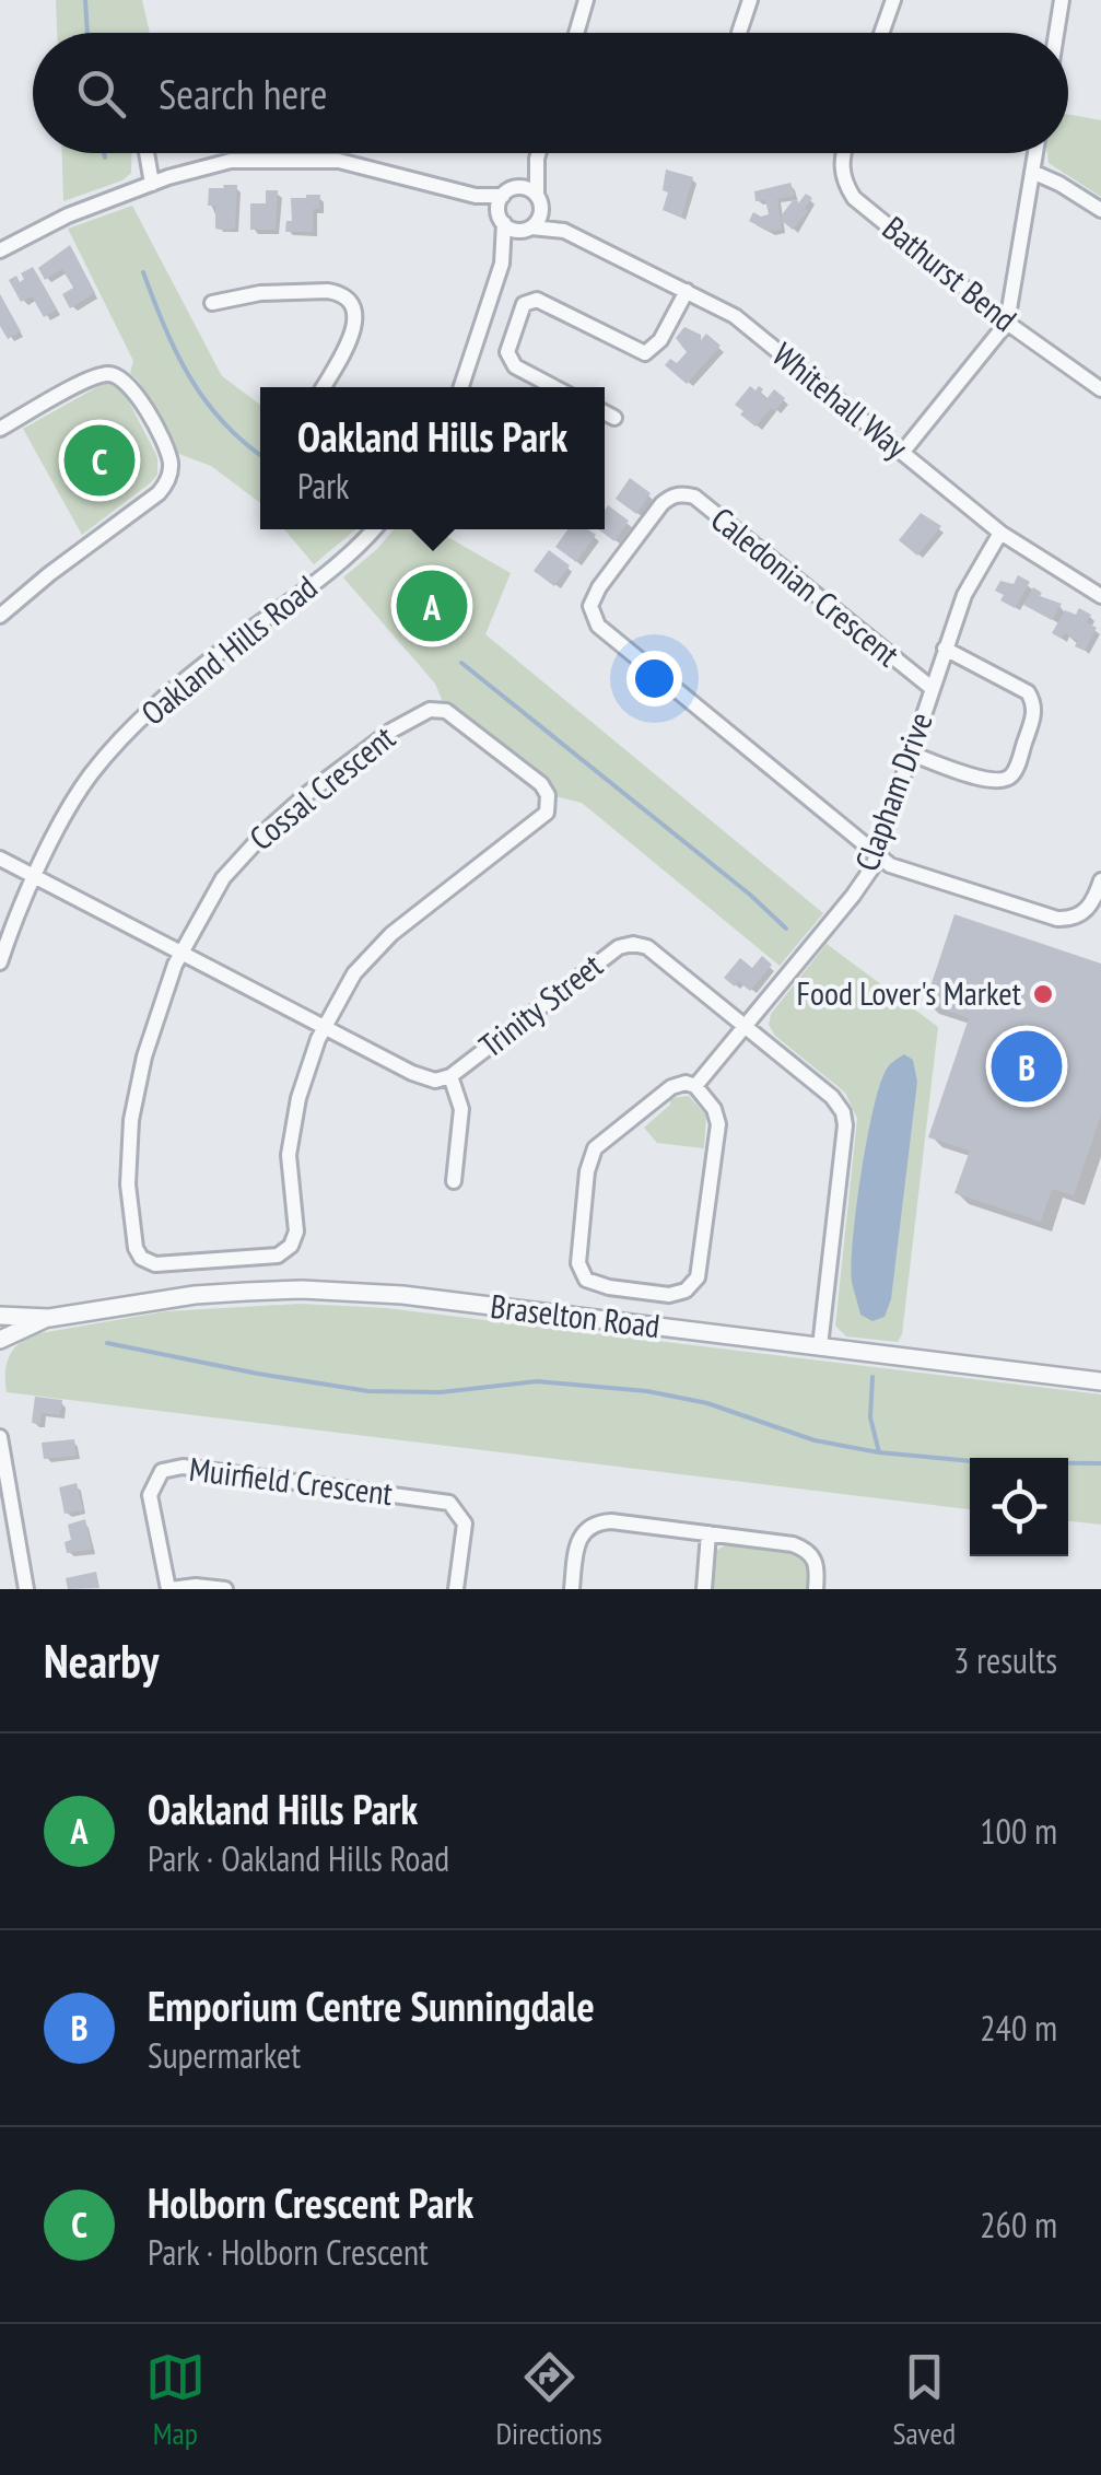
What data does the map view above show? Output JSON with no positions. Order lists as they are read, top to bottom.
{
  "streets": {
    "street": [
      "Bathurst Bend",
      "Whitehall Way",
      "Caledonian Crescent",
      "Oakland Hills Road",
      "Cossal Crescent",
      "Clapham Drive",
      "Trinity Street",
      "Braselton Road",
      "Muirfield Crescent"
    ]
  },
  "crossings": [
    ["Whitehall Way", "Clapham Drive"],
    ["Caledonian Crescent", "Clapham Drive"],
    ["Oakland Hills Road", "Trinity Street"],
    ["Cossal Crescent", "Trinity Street"],
    ["Clapham Drive", "Trinity Street"],
    ["Trinity Street", "Braselton Road"]
  ],
  "places": ["Food Lover's Market"],
  "page": {
    "search": "Search here",
    "popup": ["Oakland Hills Park", "Park"],
    "pins": ["C", "A", "B"],
    "heading": ["Nearby", "3 results"],
    "list": [
      {
        "mark": "A",
        "name": "Oakland Hills Park",
        "note": "Park · Oakland Hills Road",
        "value": "100 m"
      },
      {
        "mark": "B",
        "name": "Emporium Centre Sunningdale",
        "note": "Supermarket",
        "value": "240 m"
      },
      {
        "mark": "C",
        "name": "Holborn Crescent Park",
        "note": "Park · Holborn Crescent",
        "value": "260 m"
      }
    ],
    "nav": ["Map", "Directions", "Saved"]
  }
}
